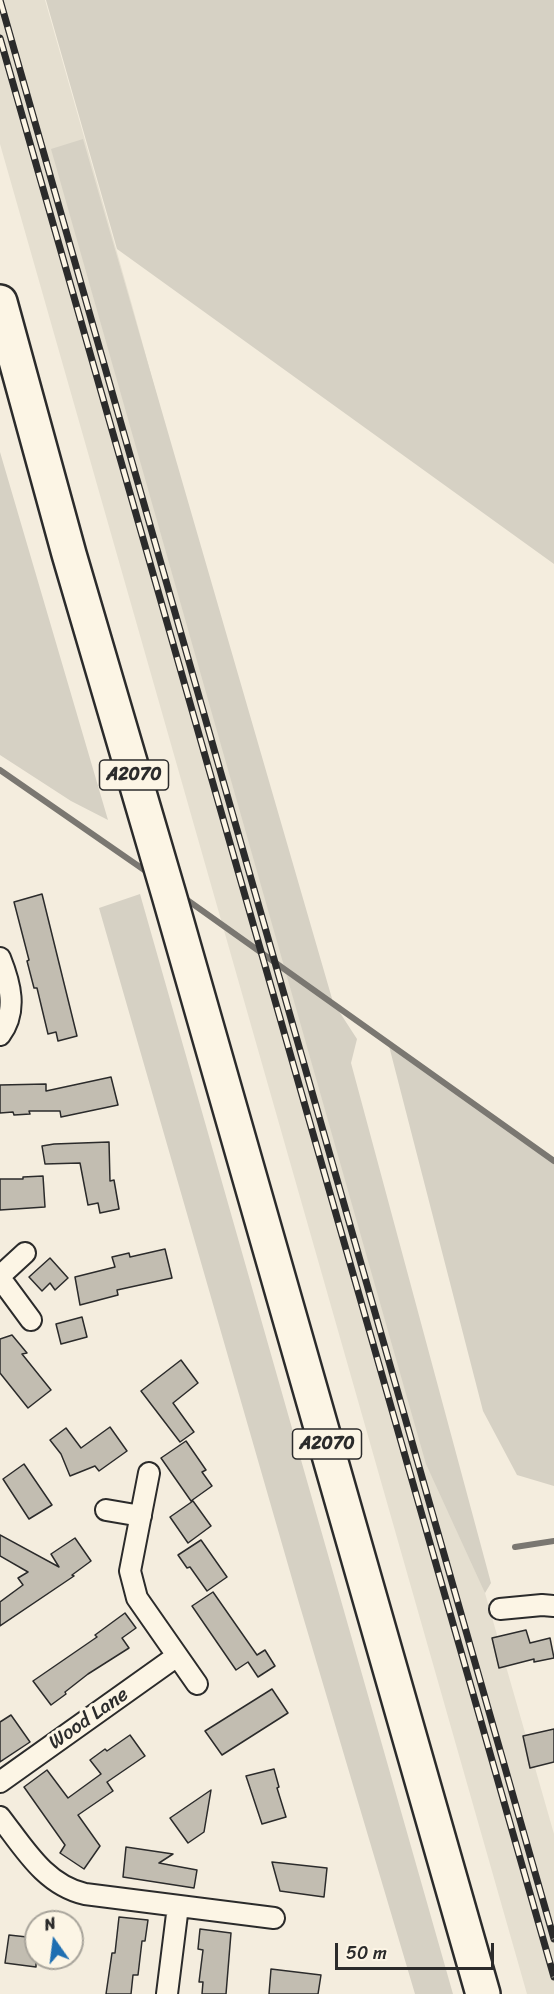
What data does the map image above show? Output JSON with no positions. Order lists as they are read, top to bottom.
{
  "streets": {
    "highway": ["A2070"],
    "street": ["Wood Lane"]
  },
  "scale_bar": "50 m",
  "north": "top"
}
